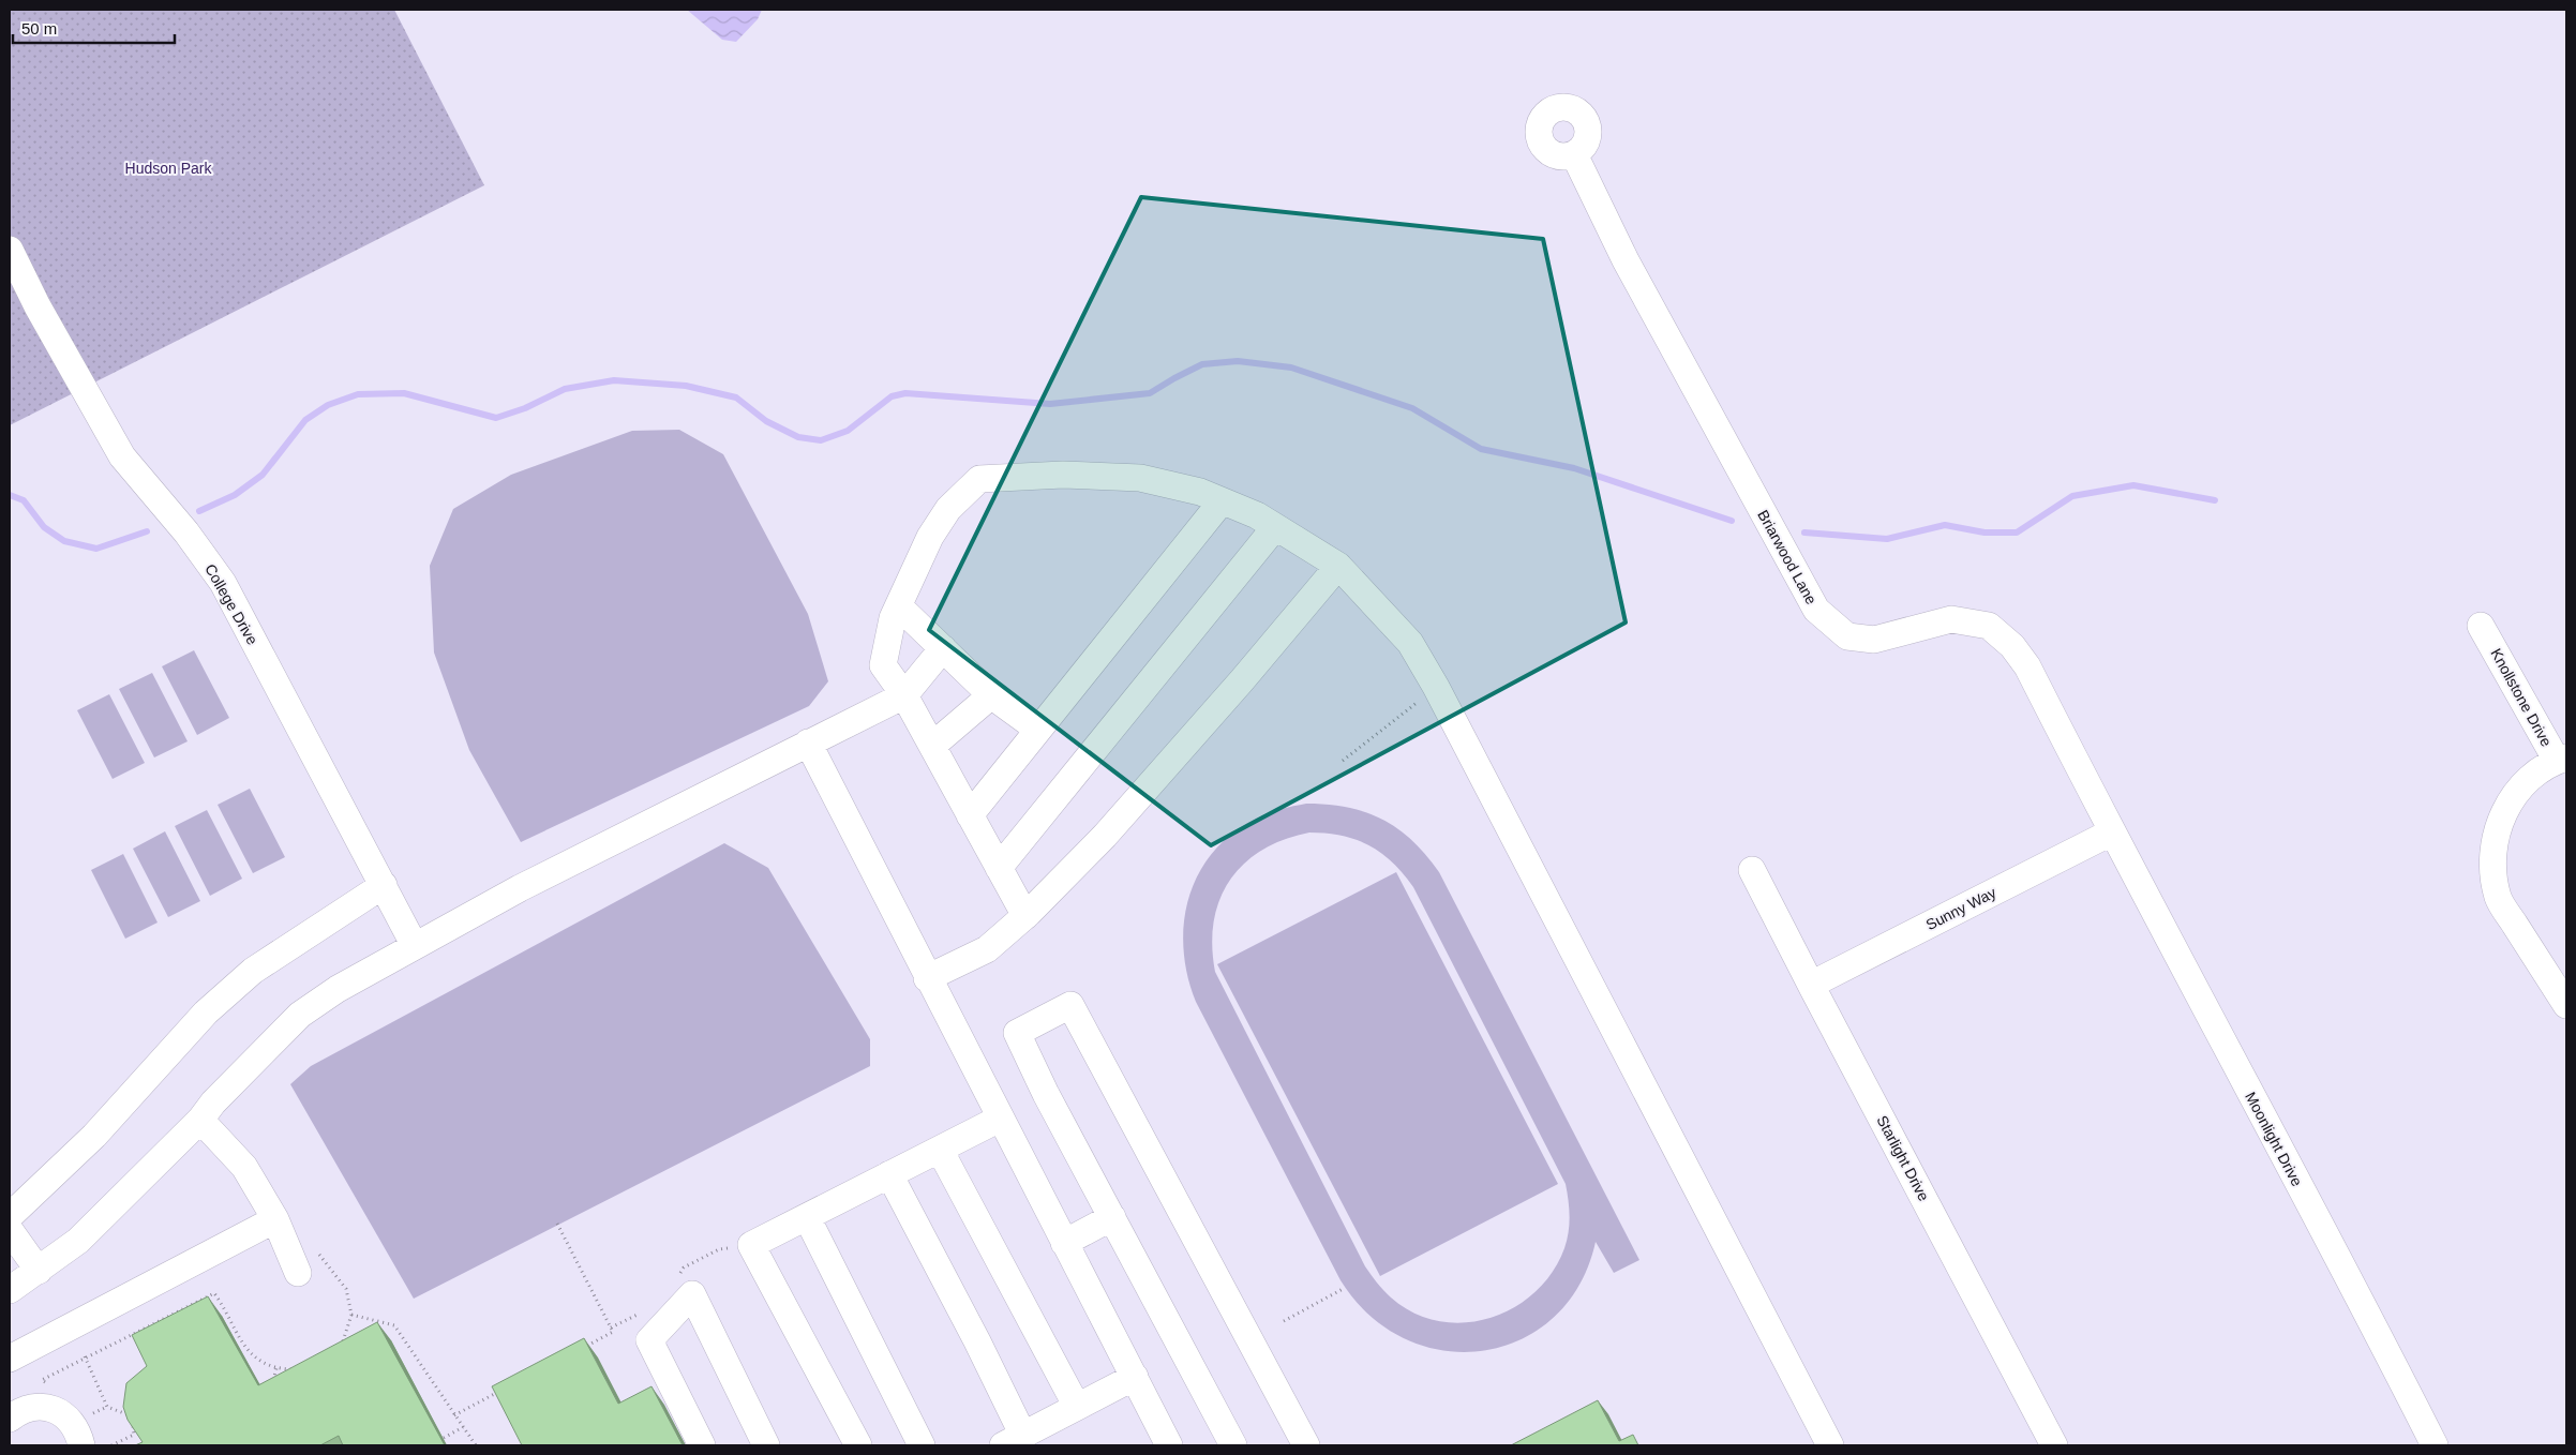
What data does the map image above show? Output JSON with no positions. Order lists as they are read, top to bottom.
{
  "streets": {
    "street": [
      "Briarwood Lane",
      "College Drive",
      "Knollstone Drive",
      "Sunny Way",
      "Moonlight Drive",
      "Starlight Drive"
    ]
  },
  "crossings": [
    ["Briarwood Lane", "Sunny Way"],
    ["Briarwood Lane", "Moonlight Drive"],
    ["Sunny Way", "Moonlight Drive"],
    ["Sunny Way", "Starlight Drive"]
  ],
  "parks": ["Hudson Park"],
  "scale_bar": "50 m"
}
